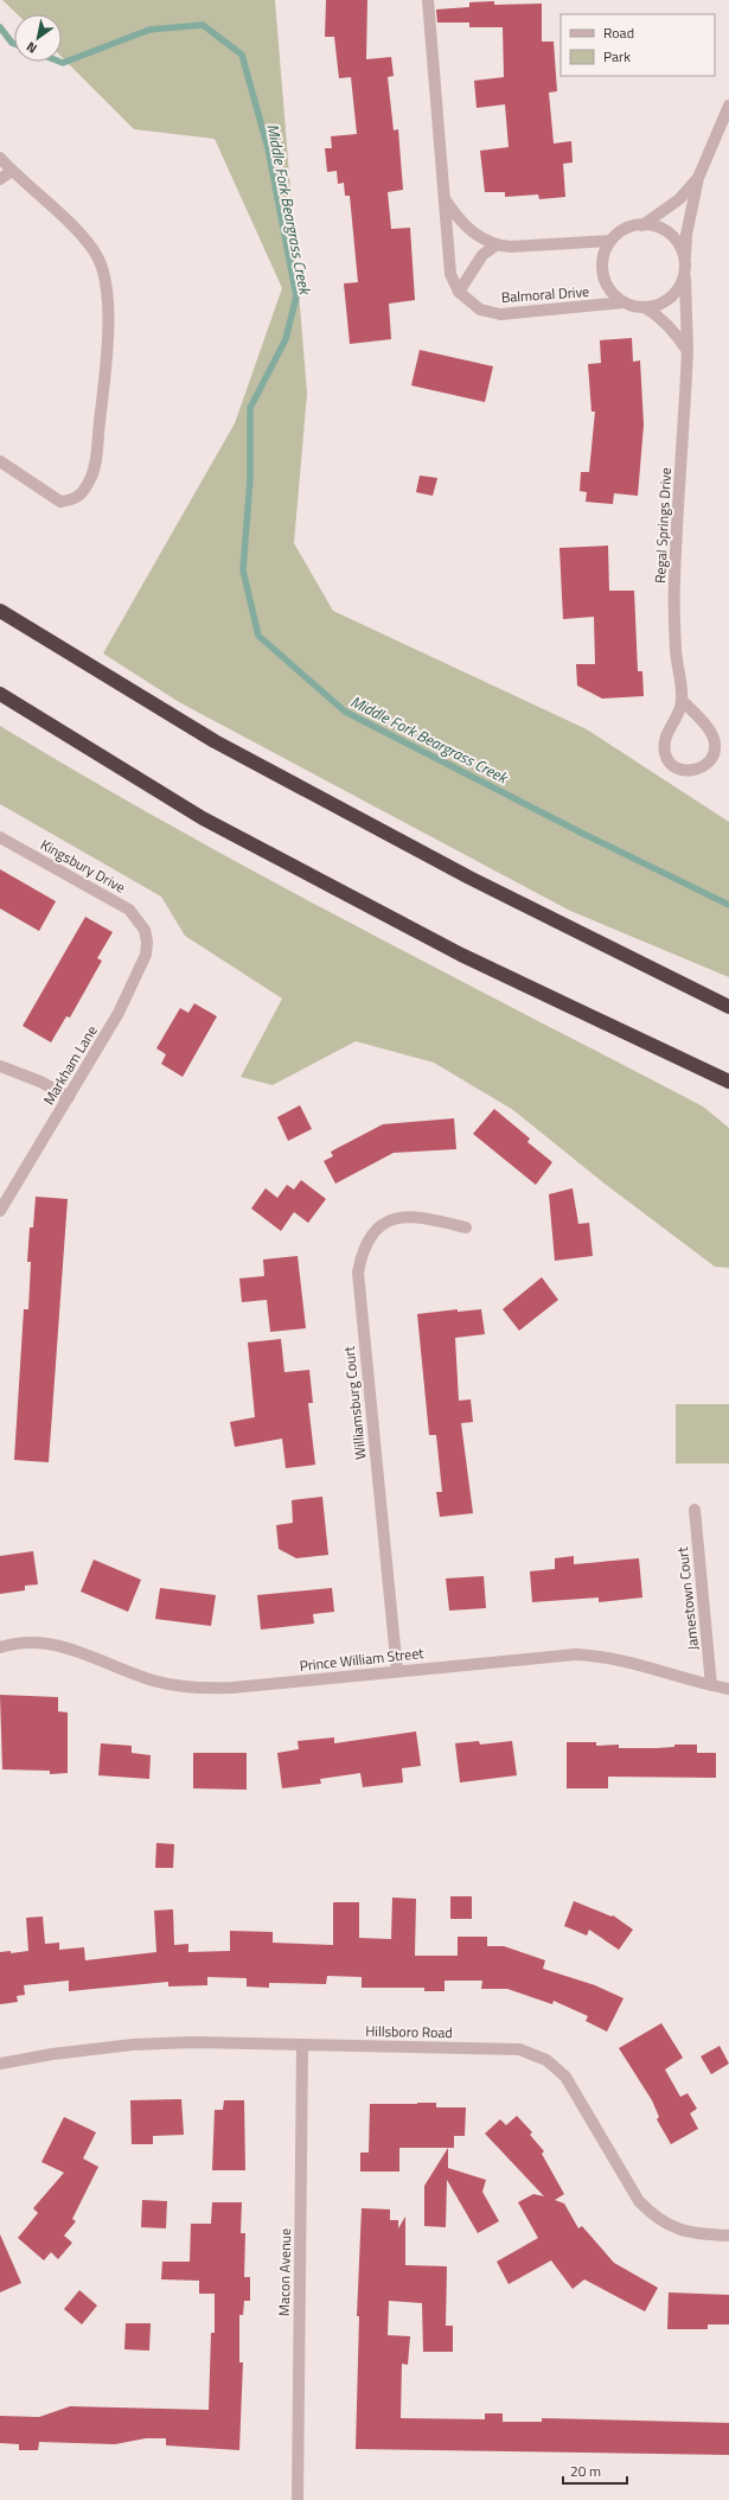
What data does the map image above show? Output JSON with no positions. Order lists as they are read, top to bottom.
{
  "streets": {
    "street": [
      "Balmoral Drive",
      "Regal Springs Drive",
      "Kingsbury Drive",
      "Markham Lane",
      "Williamsburg Court",
      "Jamestown Court",
      "Prince William Street",
      "Hillsboro Road",
      "Macon Avenue"
    ]
  },
  "crossings": [
    ["Balmoral Drive", "Regal Springs Drive"],
    ["Kingsbury Drive", "Markham Lane"],
    ["Williamsburg Court", "Prince William Street"],
    ["Jamestown Court", "Prince William Street"],
    ["Hillsboro Road", "Macon Avenue"]
  ],
  "water": ["Middle Fork Beargrass Creek"],
  "legend": ["Road", "Park"],
  "scale_bar": "20 m",
  "north": "bottom left"
}
